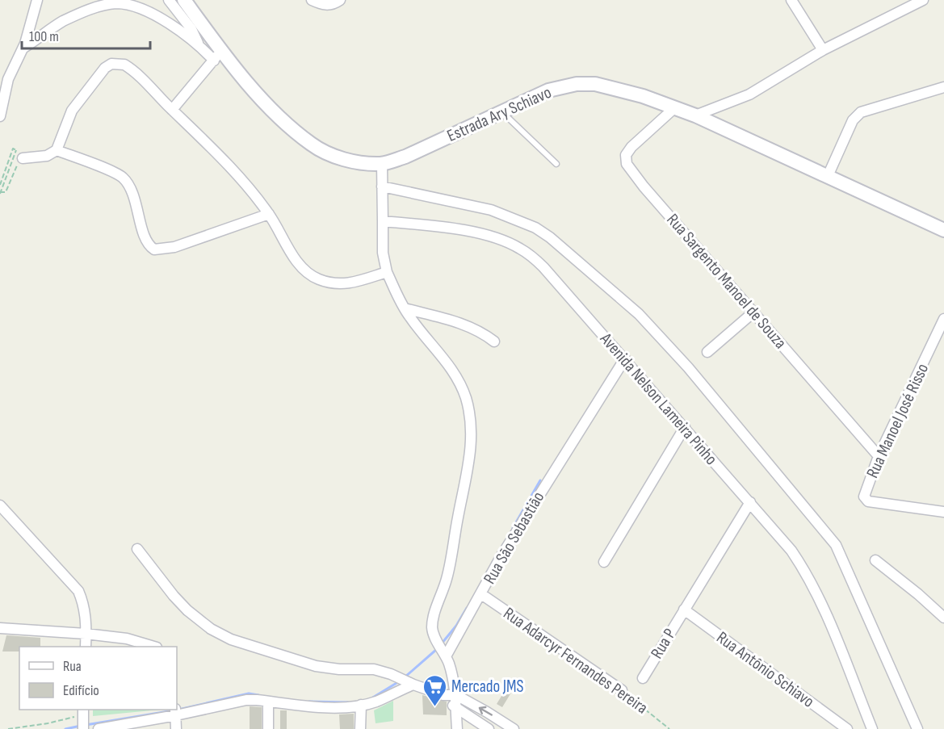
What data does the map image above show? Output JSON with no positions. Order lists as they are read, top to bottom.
{
  "streets": {
    "main road": ["Estrada Ary Schiavo"],
    "street": [
      "Rua Sargento Manoel de Souza",
      "Avenida Nelson Lameira Pinho",
      "Rua Manoel José Risso",
      "Rua São Sebastião",
      "Rua P",
      "Rua Adarcyr Fernandes Pereira",
      "Rua Antônio Schiavo"
    ]
  },
  "crossings": [
    ["Estrada Ary Schiavo", "Rua Sargento Manoel de Souza"],
    ["Rua Sargento Manoel de Souza", "Rua Manoel José Risso"],
    ["Avenida Nelson Lameira Pinho", "Rua São Sebastião"],
    ["Avenida Nelson Lameira Pinho", "Rua P"],
    ["Rua São Sebastião", "Rua Adarcyr Fernandes Pereira"],
    ["Rua P", "Rua Antônio Schiavo"]
  ],
  "places": {
    "supermarket": ["Mercado JMS"]
  },
  "legend": ["Rua", "Edifício"],
  "scale_bar": "100 m"
}
